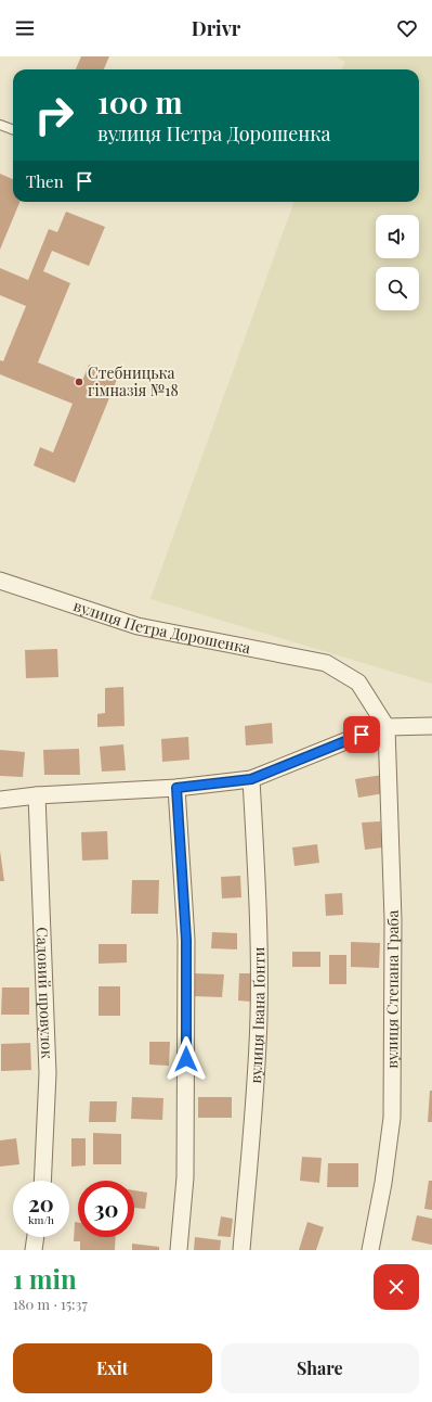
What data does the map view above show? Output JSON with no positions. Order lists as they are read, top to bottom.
{
  "streets": {
    "street": [
      "вулиця Петра Дорошенка",
      "вулиця Степана Граба",
      "Садовий провулок",
      "вулиця Івана Ґонти"
    ]
  },
  "crossings": [
    ["вулиця Петра Дорошенка", "вулиця Степана Граба"]
  ],
  "places": ["Стебницька гімназія №18"],
  "page": {
    "header": "Drivr",
    "turn": ["100 m", "вулиця Петра Дорошенка"],
    "then": "Then",
    "speed": "20 km/h",
    "limit": "30",
    "heading": ["1 min", "180 m · 15:37"],
    "buttons": ["Exit", "Share"]
  }
}
